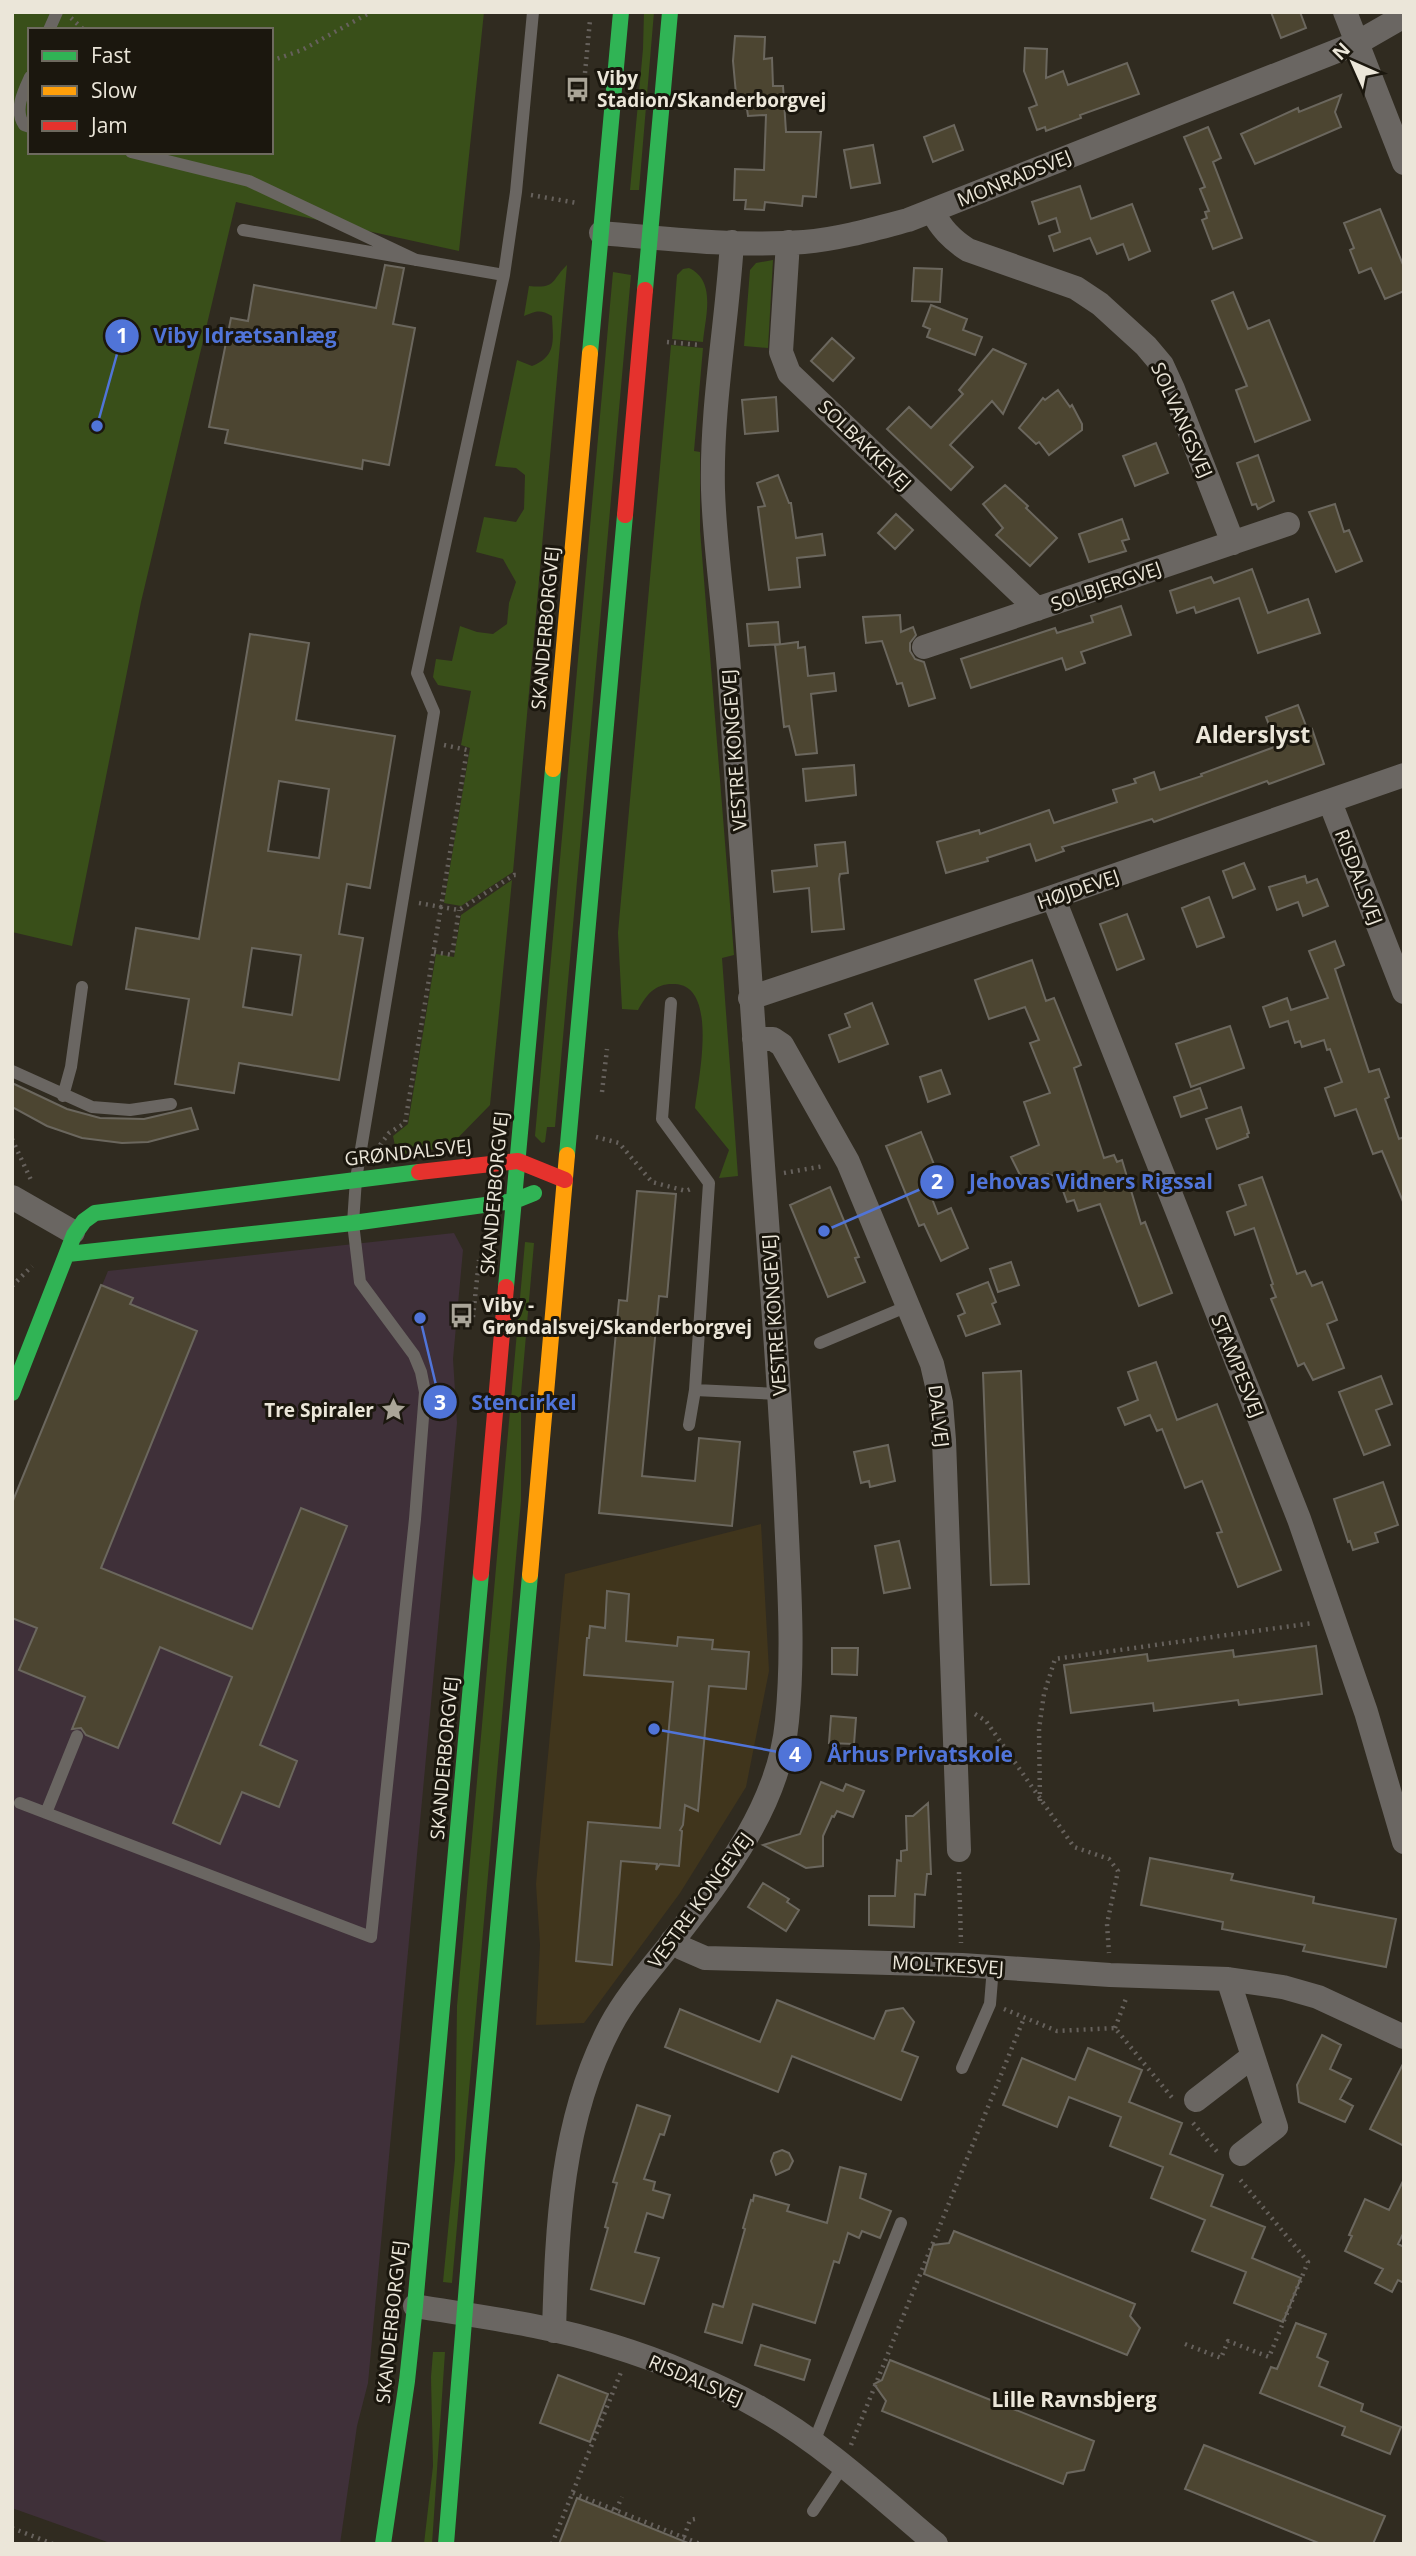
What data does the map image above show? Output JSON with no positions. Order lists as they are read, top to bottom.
{
  "streets": {
    "main road": ["SKANDERBORGVEJ", "GRØNDALSVEJ"],
    "street": [
      "MONRADSVEJ",
      "SOLVANGSVEJ",
      "SOLBAKKEVEJ",
      "SOLBJERGVEJ",
      "VESTRE KONGEVEJ",
      "RISDALSVEJ",
      "HØJDEVEJ",
      "STAMPESVEJ",
      "DALVEJ",
      "MOLTKESVEJ"
    ]
  },
  "crossings": [
    ["MONRADSVEJ", "SOLVANGSVEJ"],
    ["MONRADSVEJ", "SOLBAKKEVEJ"],
    ["MONRADSVEJ", "SKANDERBORGVEJ"],
    ["MONRADSVEJ", "VESTRE KONGEVEJ"],
    ["SOLVANGSVEJ", "SOLBJERGVEJ"],
    ["SOLBAKKEVEJ", "SOLBJERGVEJ"],
    ["SKANDERBORGVEJ", "RISDALSVEJ"],
    ["SKANDERBORGVEJ", "GRØNDALSVEJ"],
    ["VESTRE KONGEVEJ", "RISDALSVEJ"],
    ["VESTRE KONGEVEJ", "HØJDEVEJ"],
    ["VESTRE KONGEVEJ", "DALVEJ"],
    ["VESTRE KONGEVEJ", "MOLTKESVEJ"],
    ["RISDALSVEJ", "HØJDEVEJ"],
    ["HØJDEVEJ", "STAMPESVEJ"]
  ],
  "districts": ["Alderslyst", "Lille Ravnsbjerg"],
  "places": {
    "bus stop": ["Viby Stadion/Skanderborgvej", "Viby - Grøndalsvej/Skanderborgvej"],
    "other": [
      "Viby Idrætsanlæg",
      "Jehovas Vidners Rigssal",
      "Stencirkel",
      "Århus Privatskole"
    ],
    "place": ["Tre Spiraler"]
  },
  "legend": ["Fast", "Slow", "Jam"],
  "north": "top left"
}
